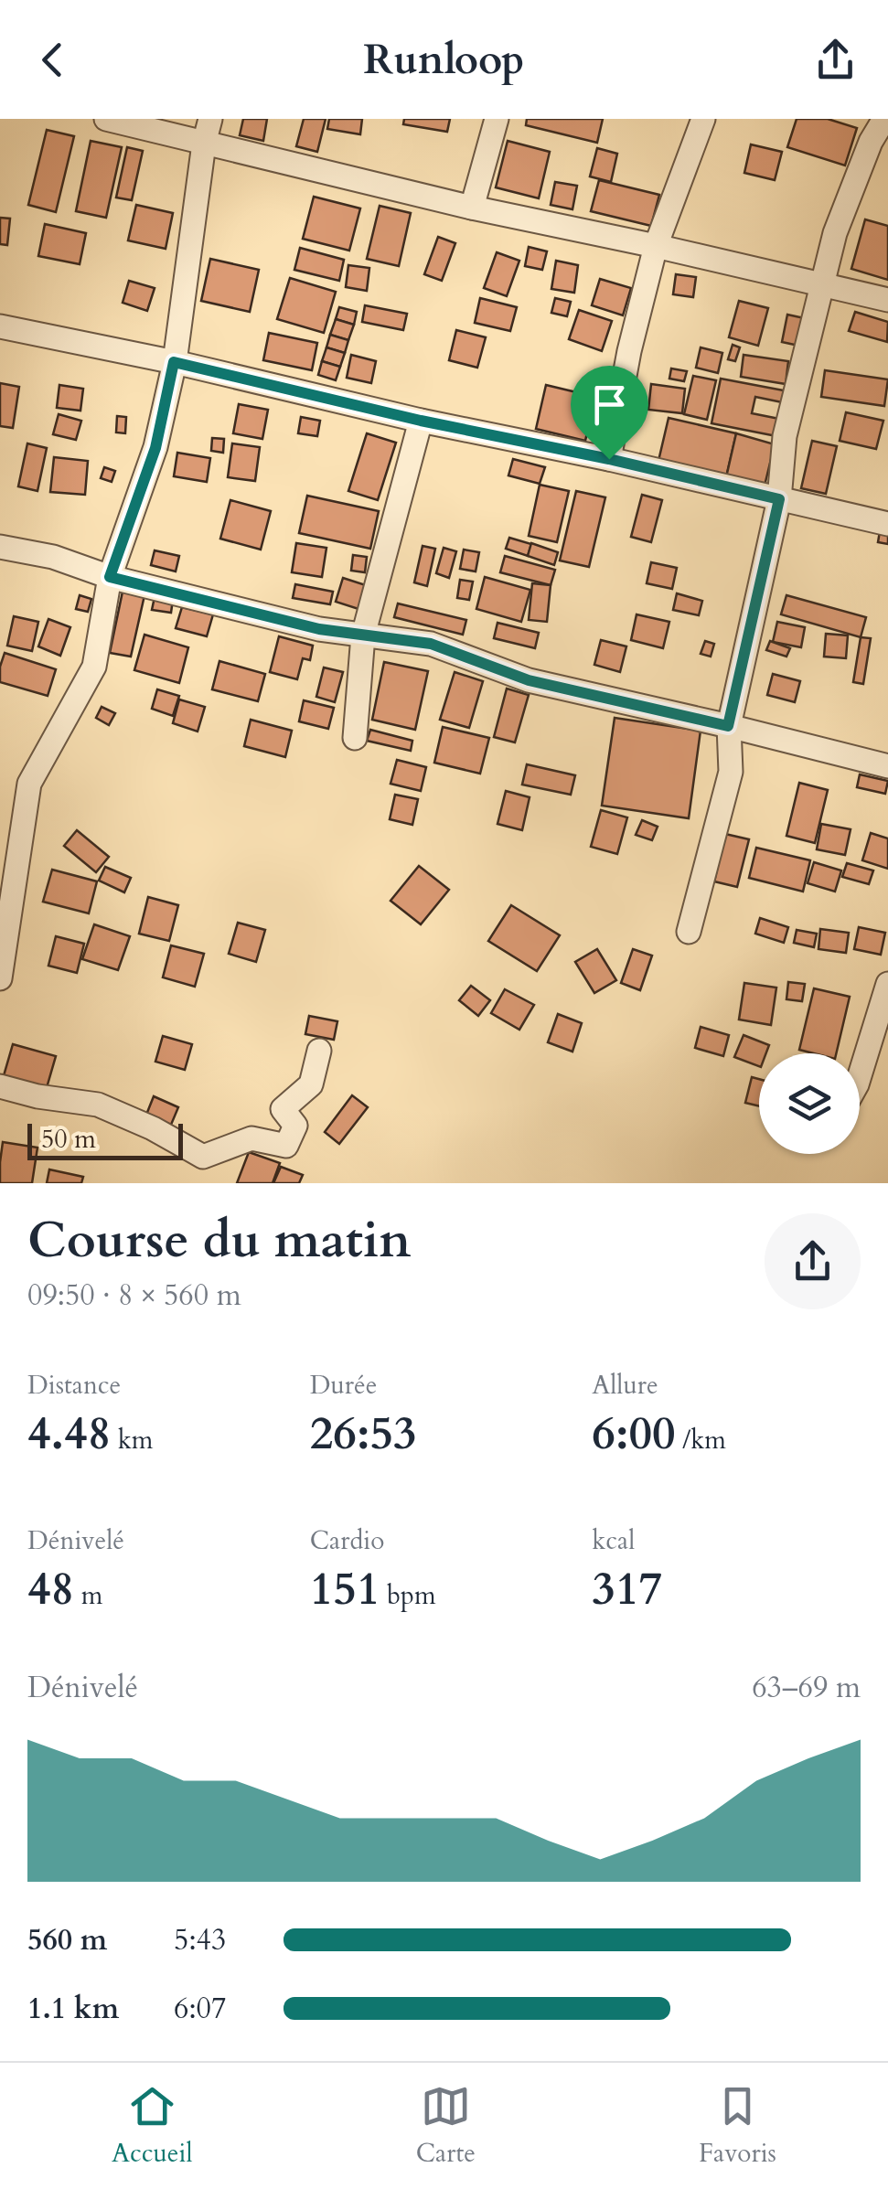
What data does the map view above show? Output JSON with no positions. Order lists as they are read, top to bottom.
{
  "scale_bar": "50 m",
  "page": {
    "header": "Runloop",
    "scale": "50 m",
    "heading": ["Course du matin", "09:50 · 8 × 560 m"],
    "stats": [
      ["Distance", "4.48 km"],
      ["Durée", "26:53"],
      ["Allure", "6:00 /km"],
      ["Dénivelé", "48 m"],
      ["Cardio", "151 bpm"],
      ["kcal", "317"]
    ],
    "chart": ["Dénivelé", "63–69 m"],
    "list": [
      {
        "name": "560 m",
        "note": "5:43"
      },
      {
        "name": "1.1 km",
        "note": "6:07"
      }
    ],
    "tabs": ["Accueil", "Carte", "Favoris"]
  }
}
